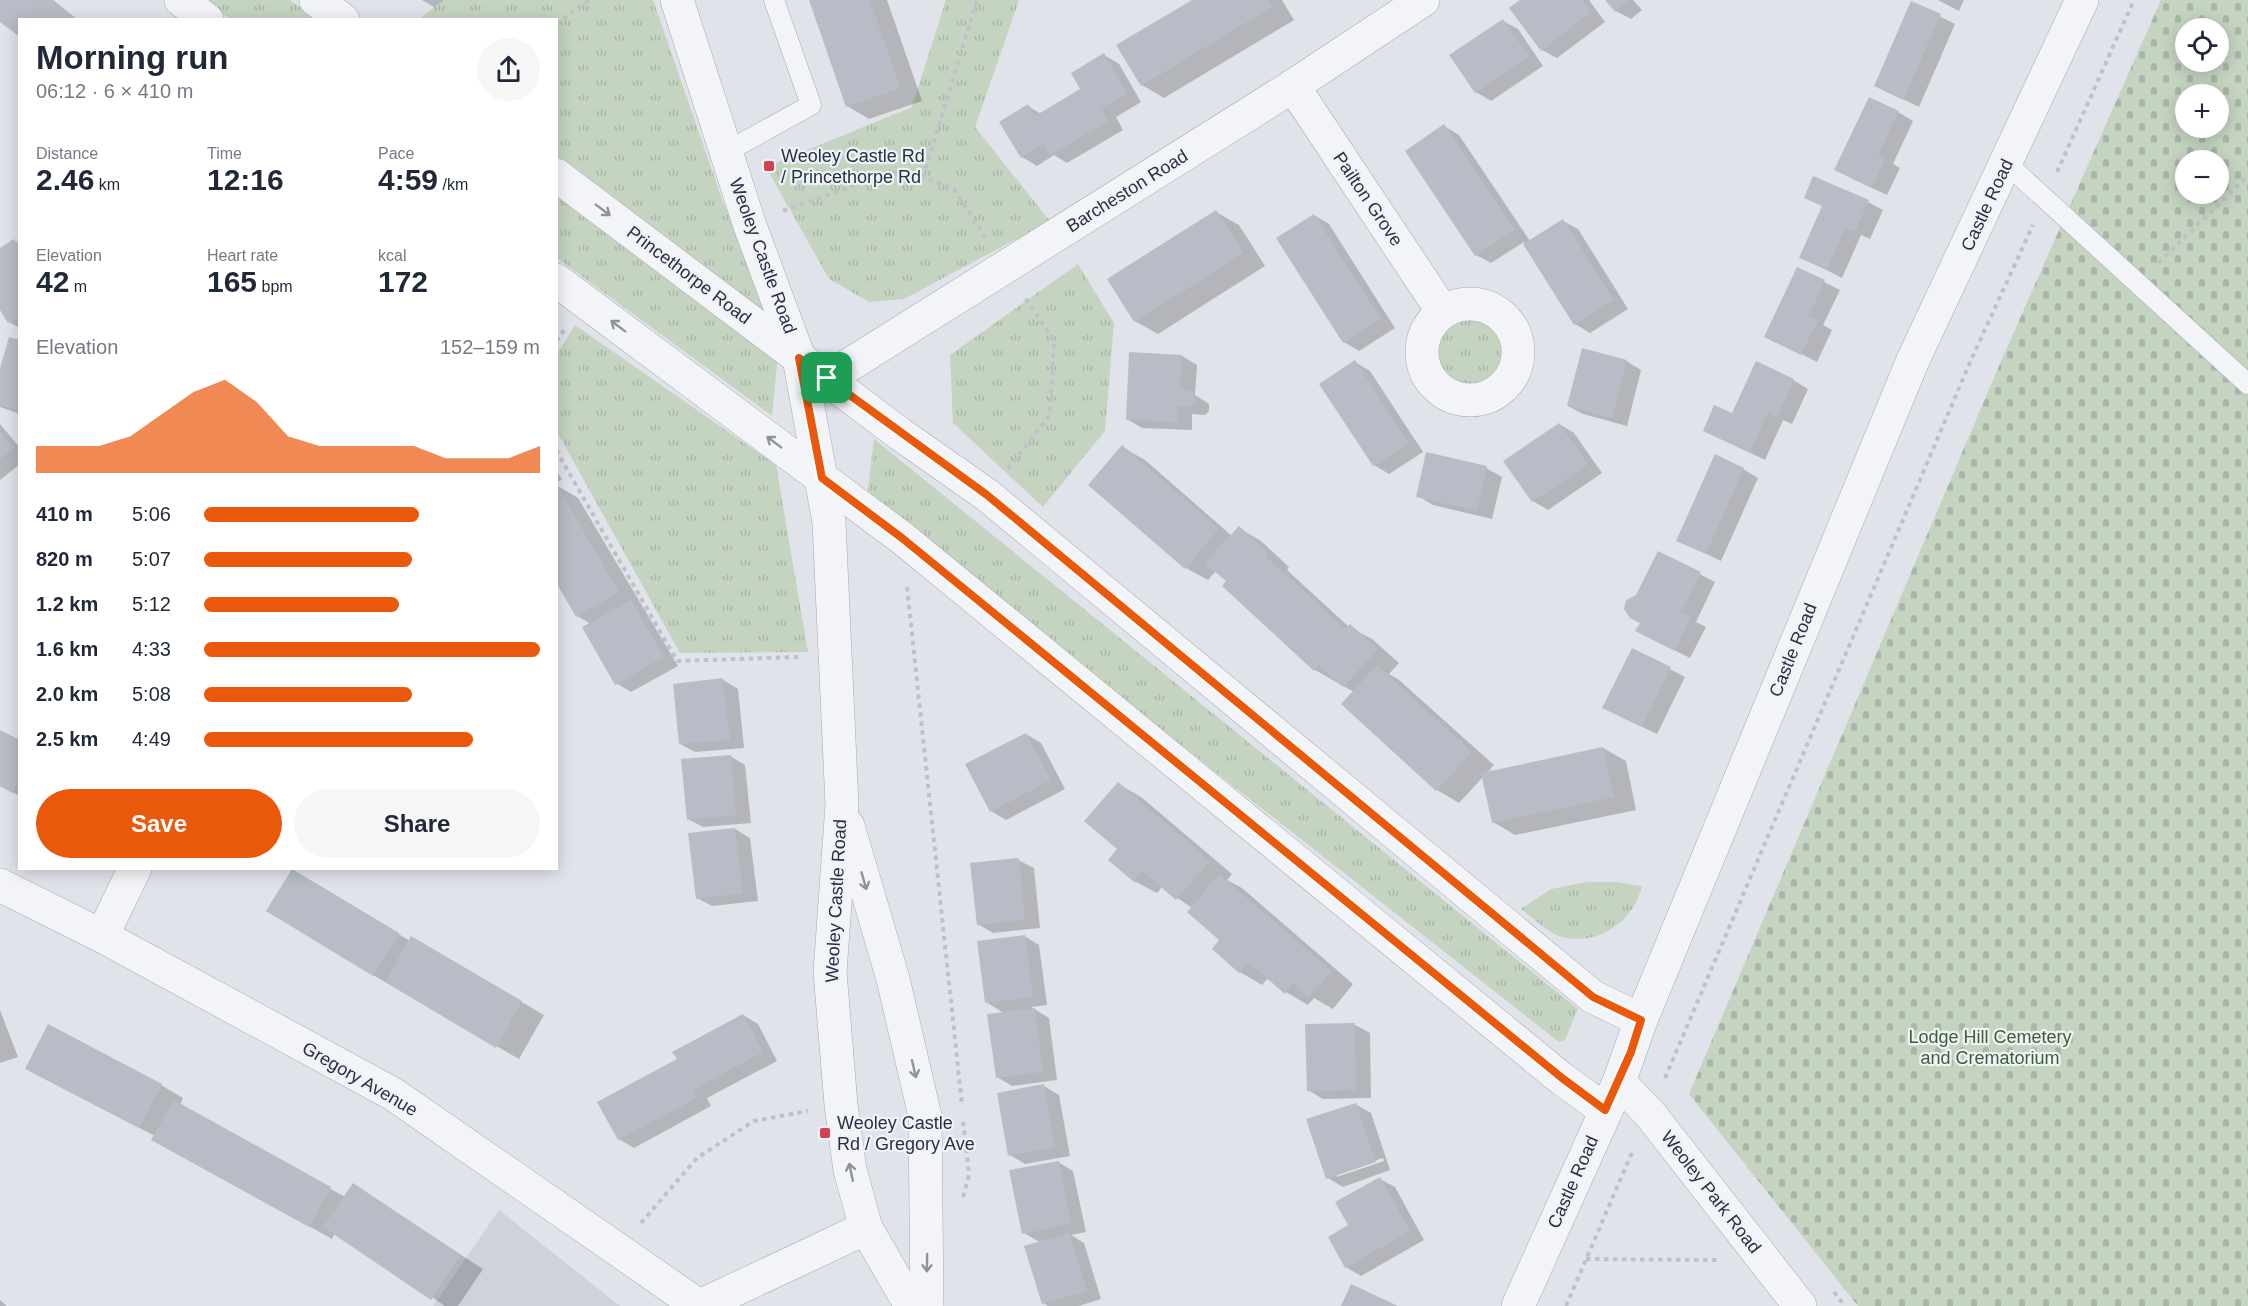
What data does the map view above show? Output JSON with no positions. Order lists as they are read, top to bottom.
{
  "streets": {
    "street": [
      "Barcheston Road",
      "Pailton Grove",
      "Castle Road",
      "Weoley Castle Road",
      "Princethorpe Road",
      "Gregory Avenue",
      "Weoley Park Road"
    ]
  },
  "crossings": [
    ["Barcheston Road", "Pailton Grove"],
    ["Barcheston Road", "Princethorpe Road"],
    ["Castle Road", "Princethorpe Road"],
    ["Castle Road", "Weoley Park Road"],
    ["Weoley Castle Road", "Princethorpe Road"],
    ["Weoley Castle Road", "Gregory Avenue"]
  ],
  "parks": ["Lodge Hill Cemetery and Crematorium"],
  "places": {
    "transit": ["Weoley Castle Rd / Princethorpe Rd", "Weoley Castle Rd / Gregory Ave"]
  },
  "page": {
    "map_buttons": ["+", "−"],
    "heading": ["Morning run", "06:12 · 6 × 410 m"],
    "stats": [
      ["Distance", "2.46 km"],
      ["Time", "12:16"],
      ["Pace", "4:59 /km"],
      ["Elevation", "42 m"],
      ["Heart rate", "165 bpm"],
      ["kcal", "172"]
    ],
    "chart": ["Elevation", "152–159 m"],
    "list": [
      {
        "name": "410 m",
        "note": "5:06"
      },
      {
        "name": "820 m",
        "note": "5:07"
      },
      {
        "name": "1.2 km",
        "note": "5:12"
      },
      {
        "name": "1.6 km",
        "note": "4:33"
      },
      {
        "name": "2.0 km",
        "note": "5:08"
      },
      {
        "name": "2.5 km",
        "note": "4:49"
      }
    ],
    "buttons": ["Save", "Share"]
  }
}
